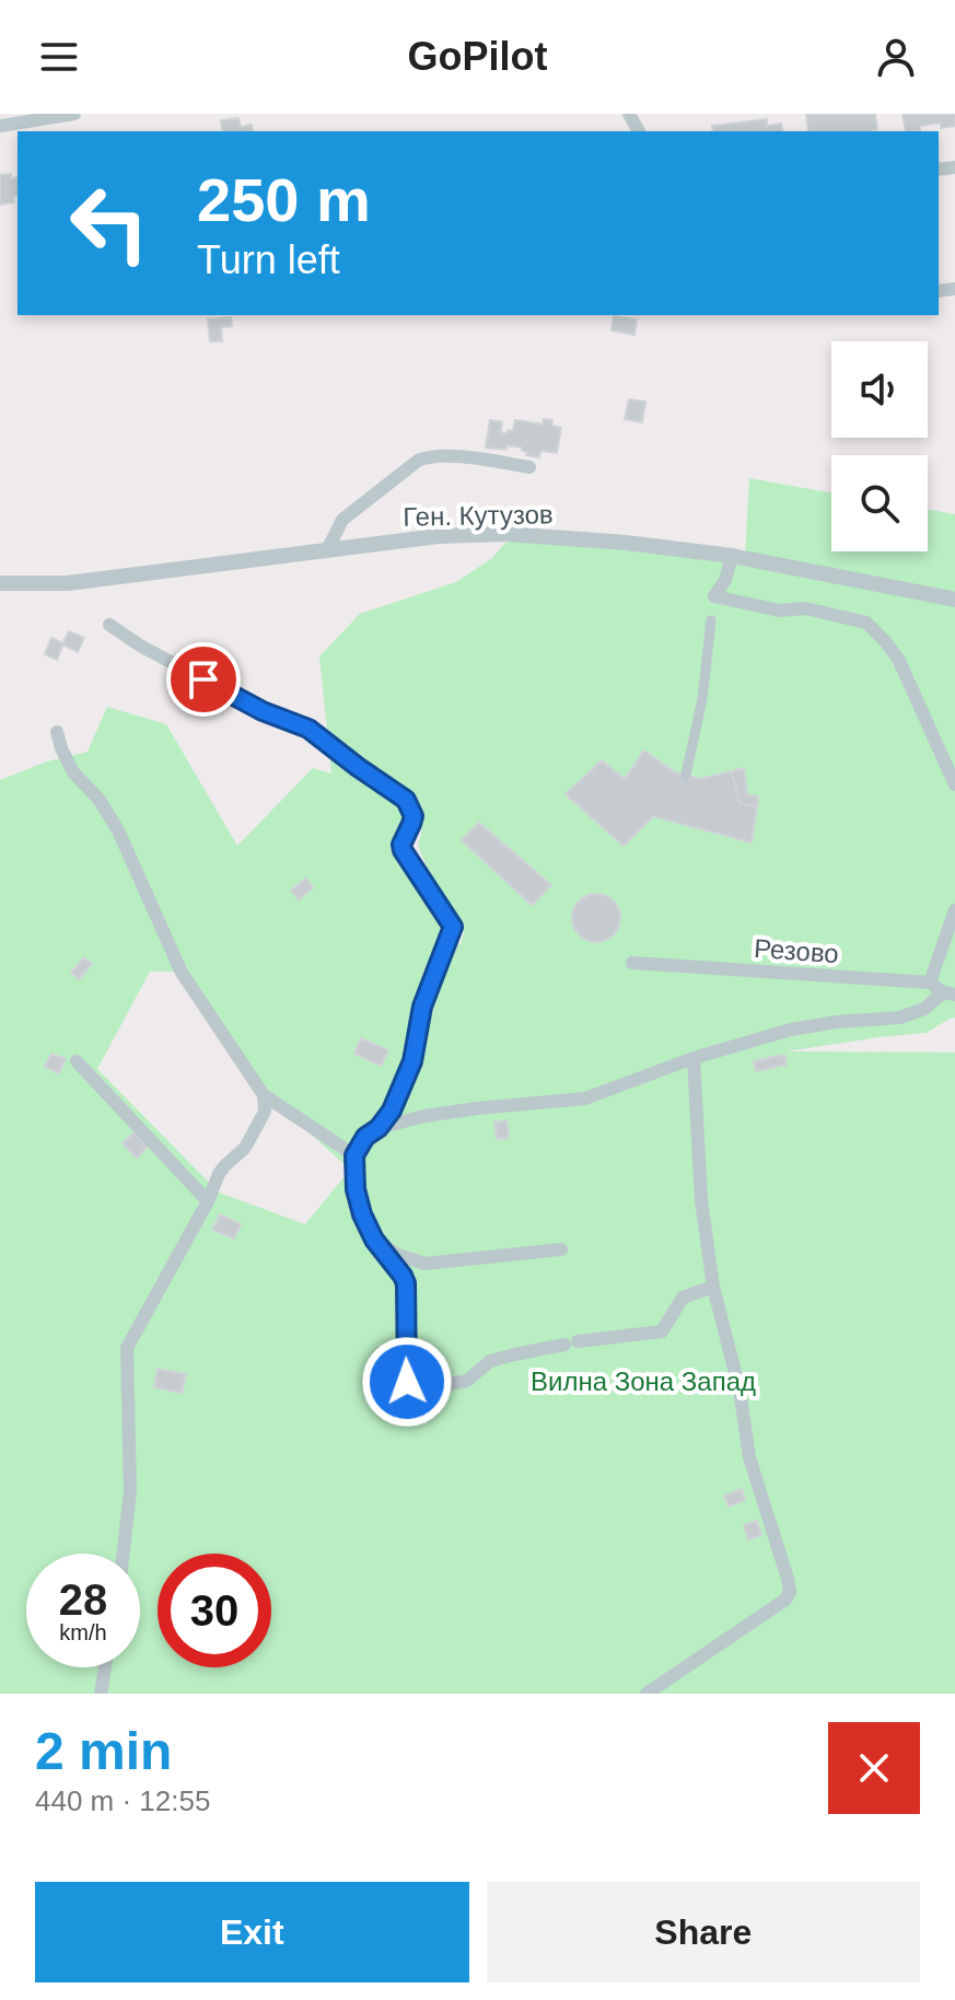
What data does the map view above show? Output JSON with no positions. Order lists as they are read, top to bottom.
{
  "streets": {
    "street": ["Ген. Кутузов", "Резово"]
  },
  "parks": ["Вилна Зона Запад"],
  "page": {
    "header": "GoPilot",
    "turn": ["250 m", "Turn left"],
    "speed": "28 km/h",
    "limit": "30",
    "heading": ["2 min", "440 m · 12:55"],
    "buttons": ["Exit", "Share"]
  }
}
